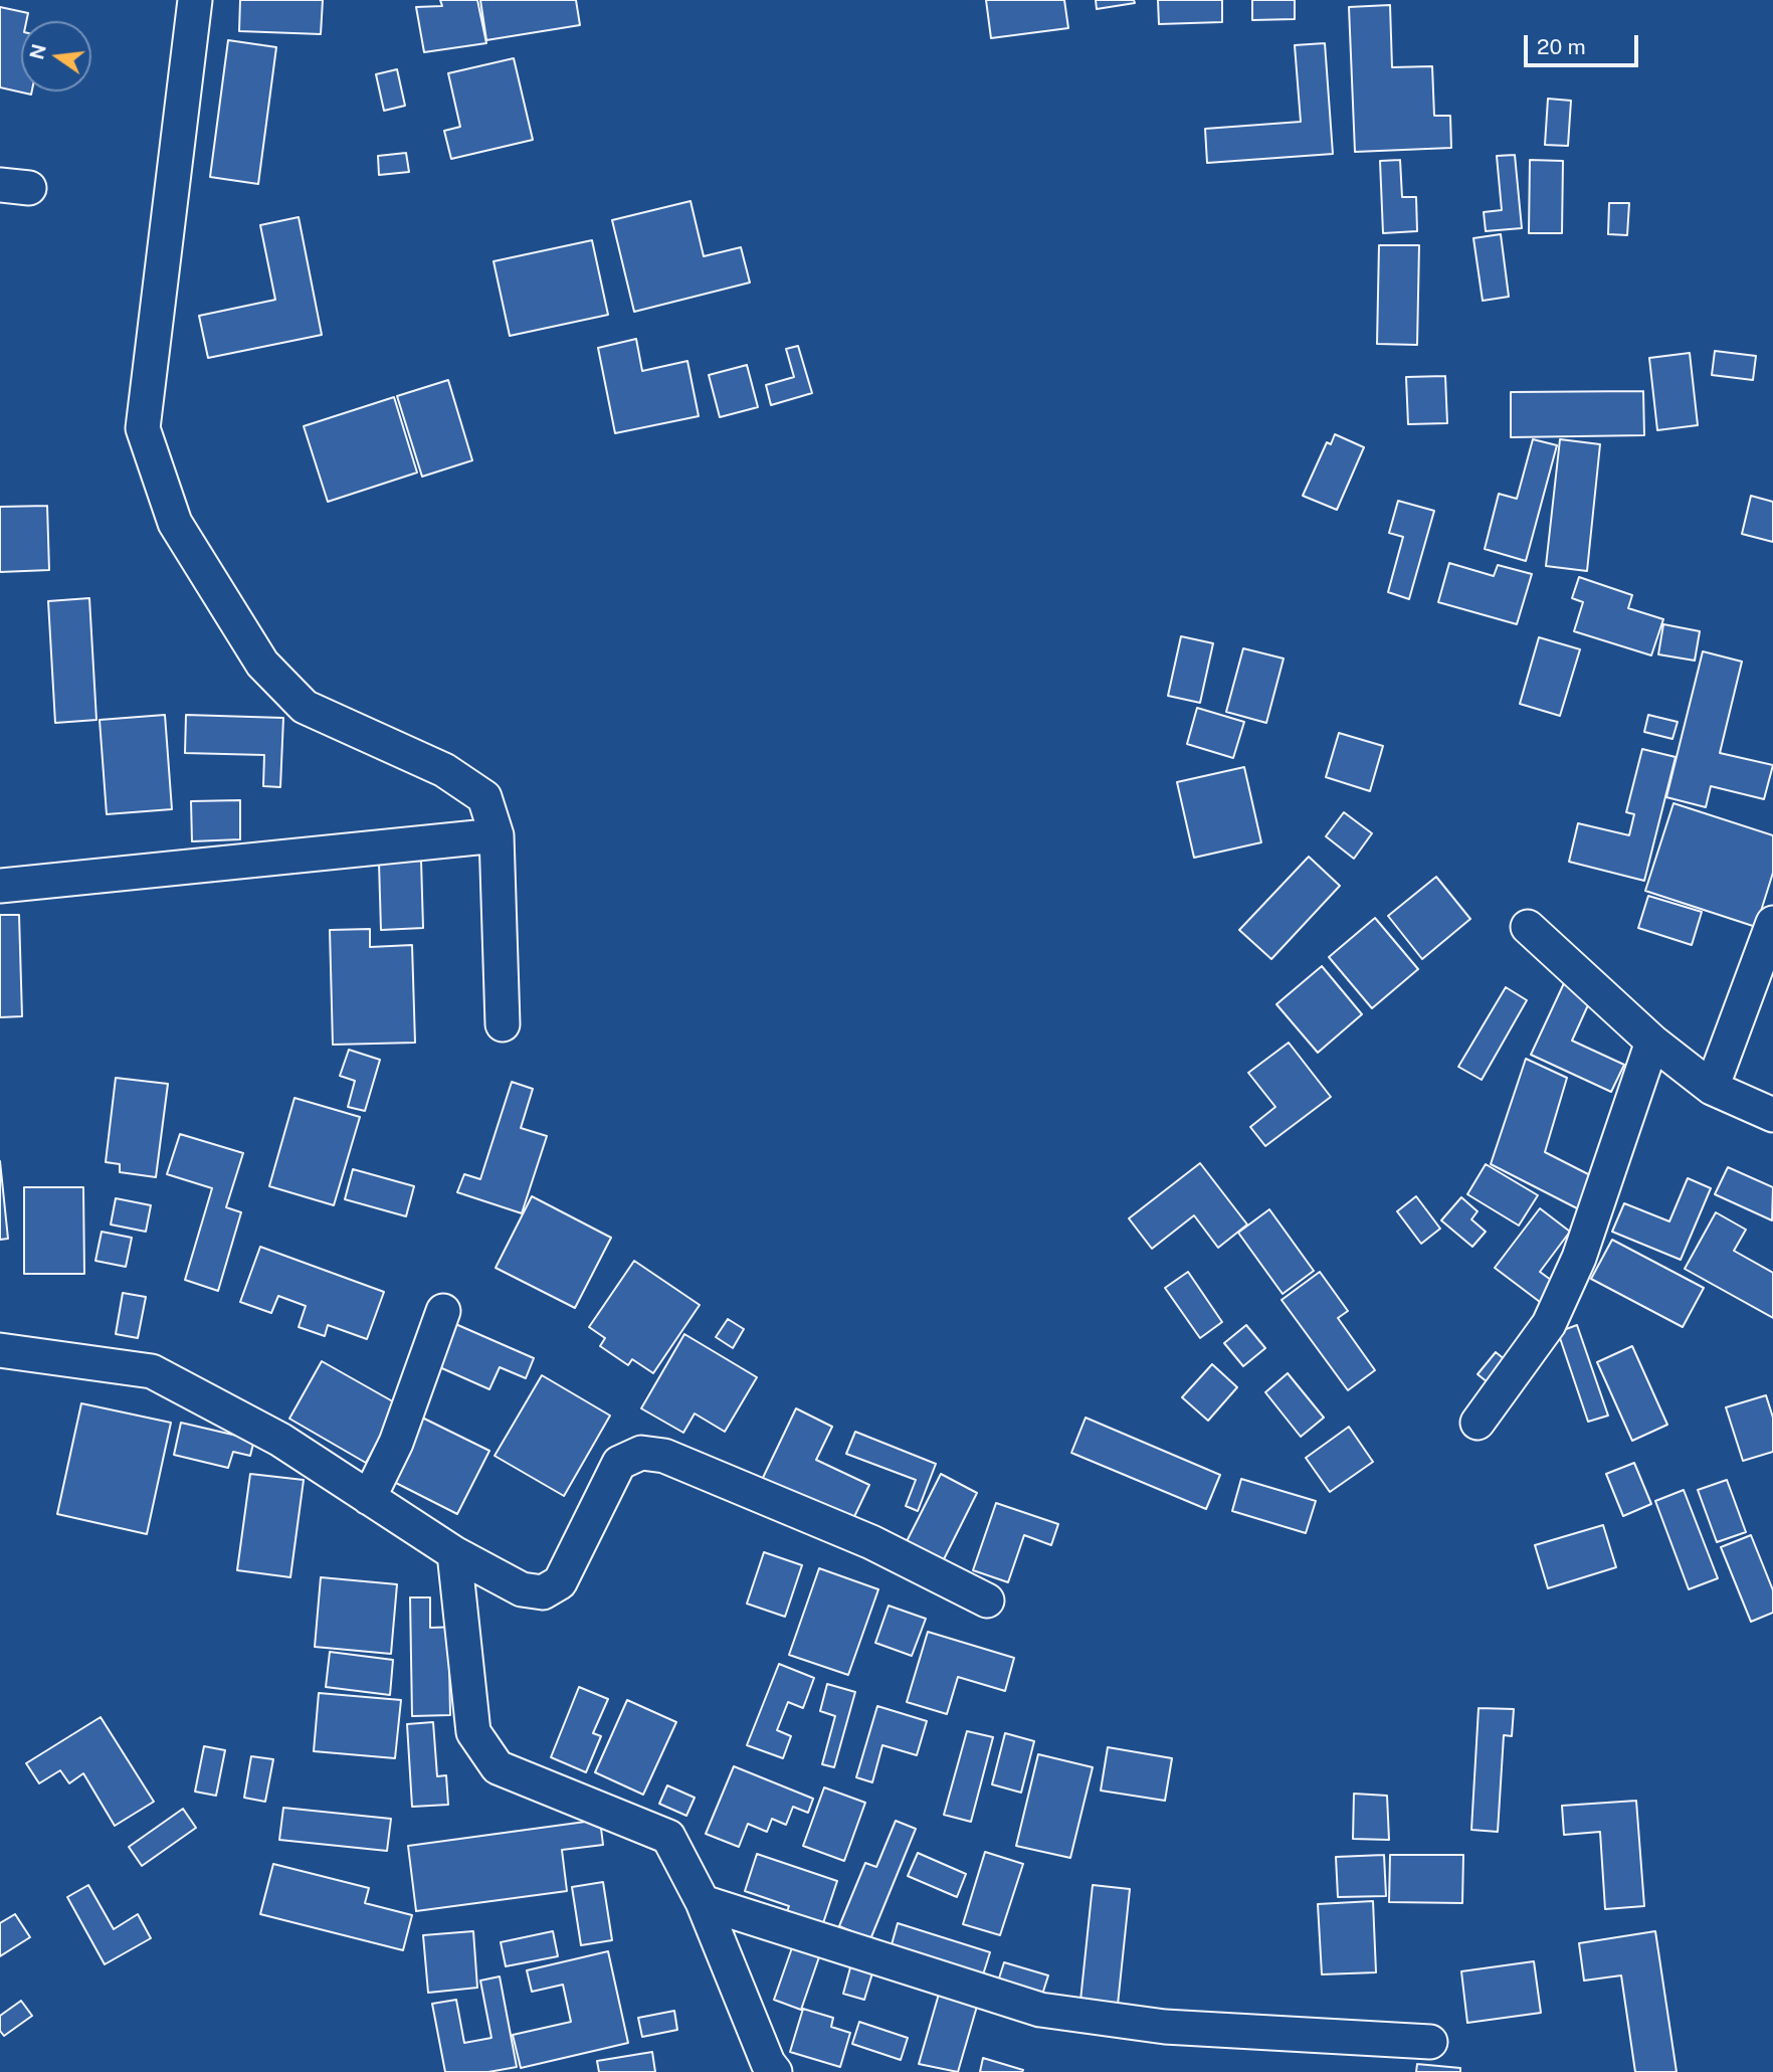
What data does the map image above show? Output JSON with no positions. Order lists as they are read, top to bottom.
{
  "scale_bar": "20 m",
  "north": "left"
}
